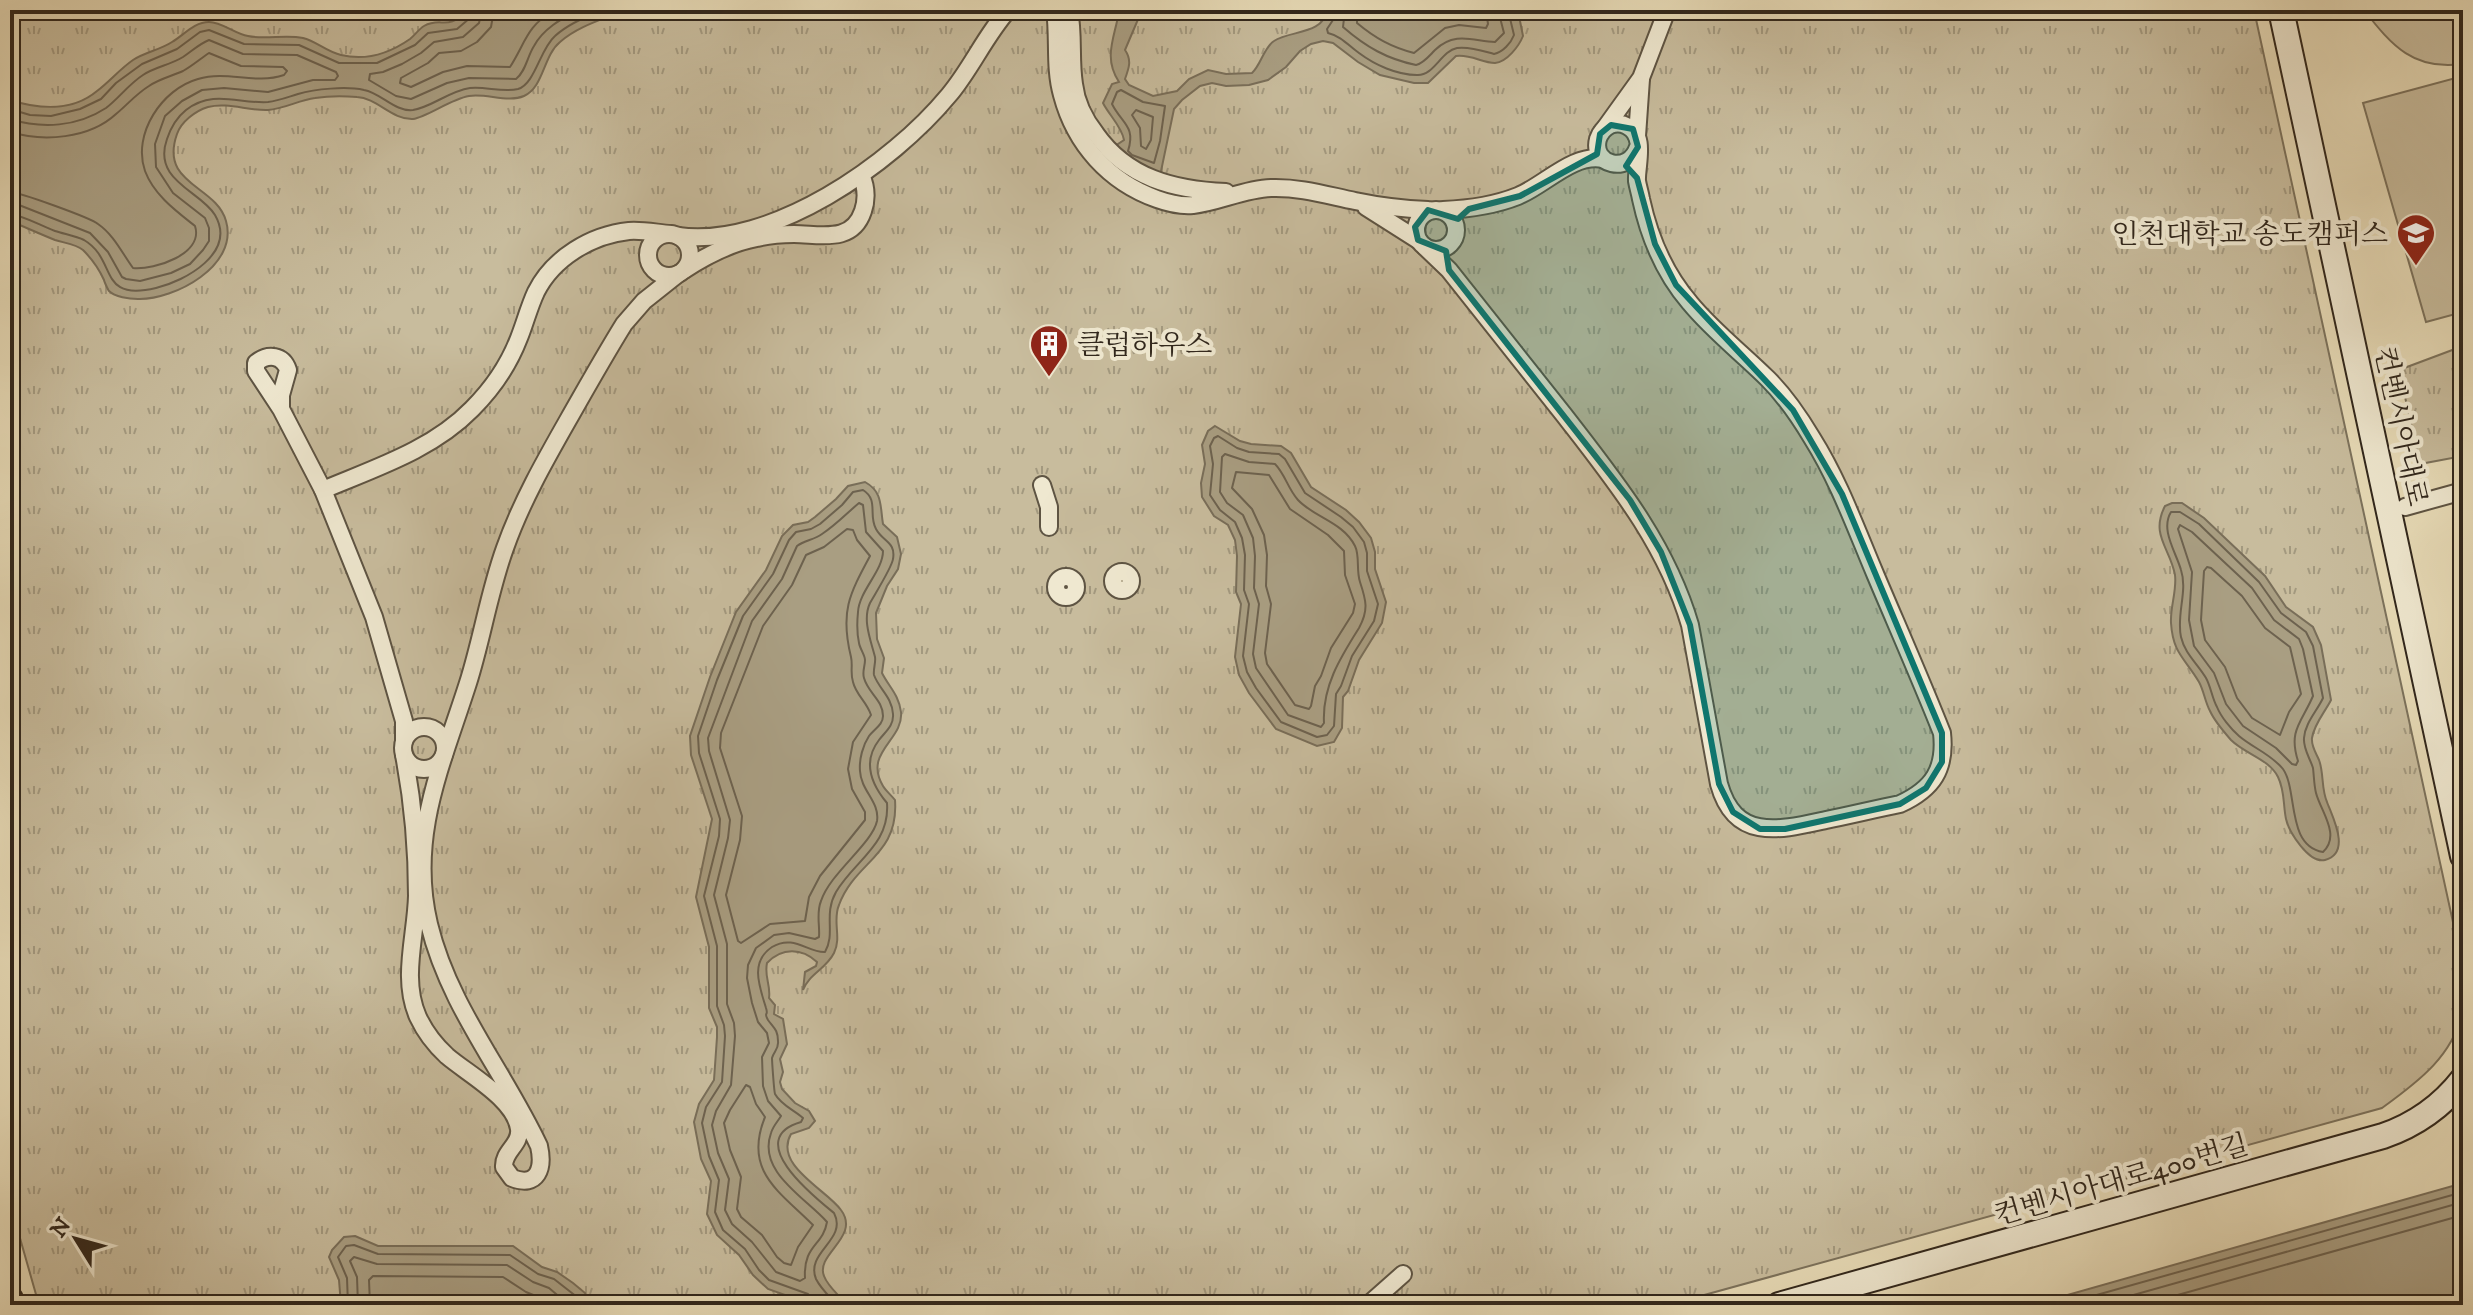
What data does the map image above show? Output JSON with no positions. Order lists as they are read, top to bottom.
{
  "streets": {
    "main road": ["컨벤시아대로", "컨벤시아대로400번길"]
  },
  "places": {
    "school or university": ["인천대학교 송도캠퍼스"],
    "building": ["클럽하우스"]
  },
  "north": "top left"
}
